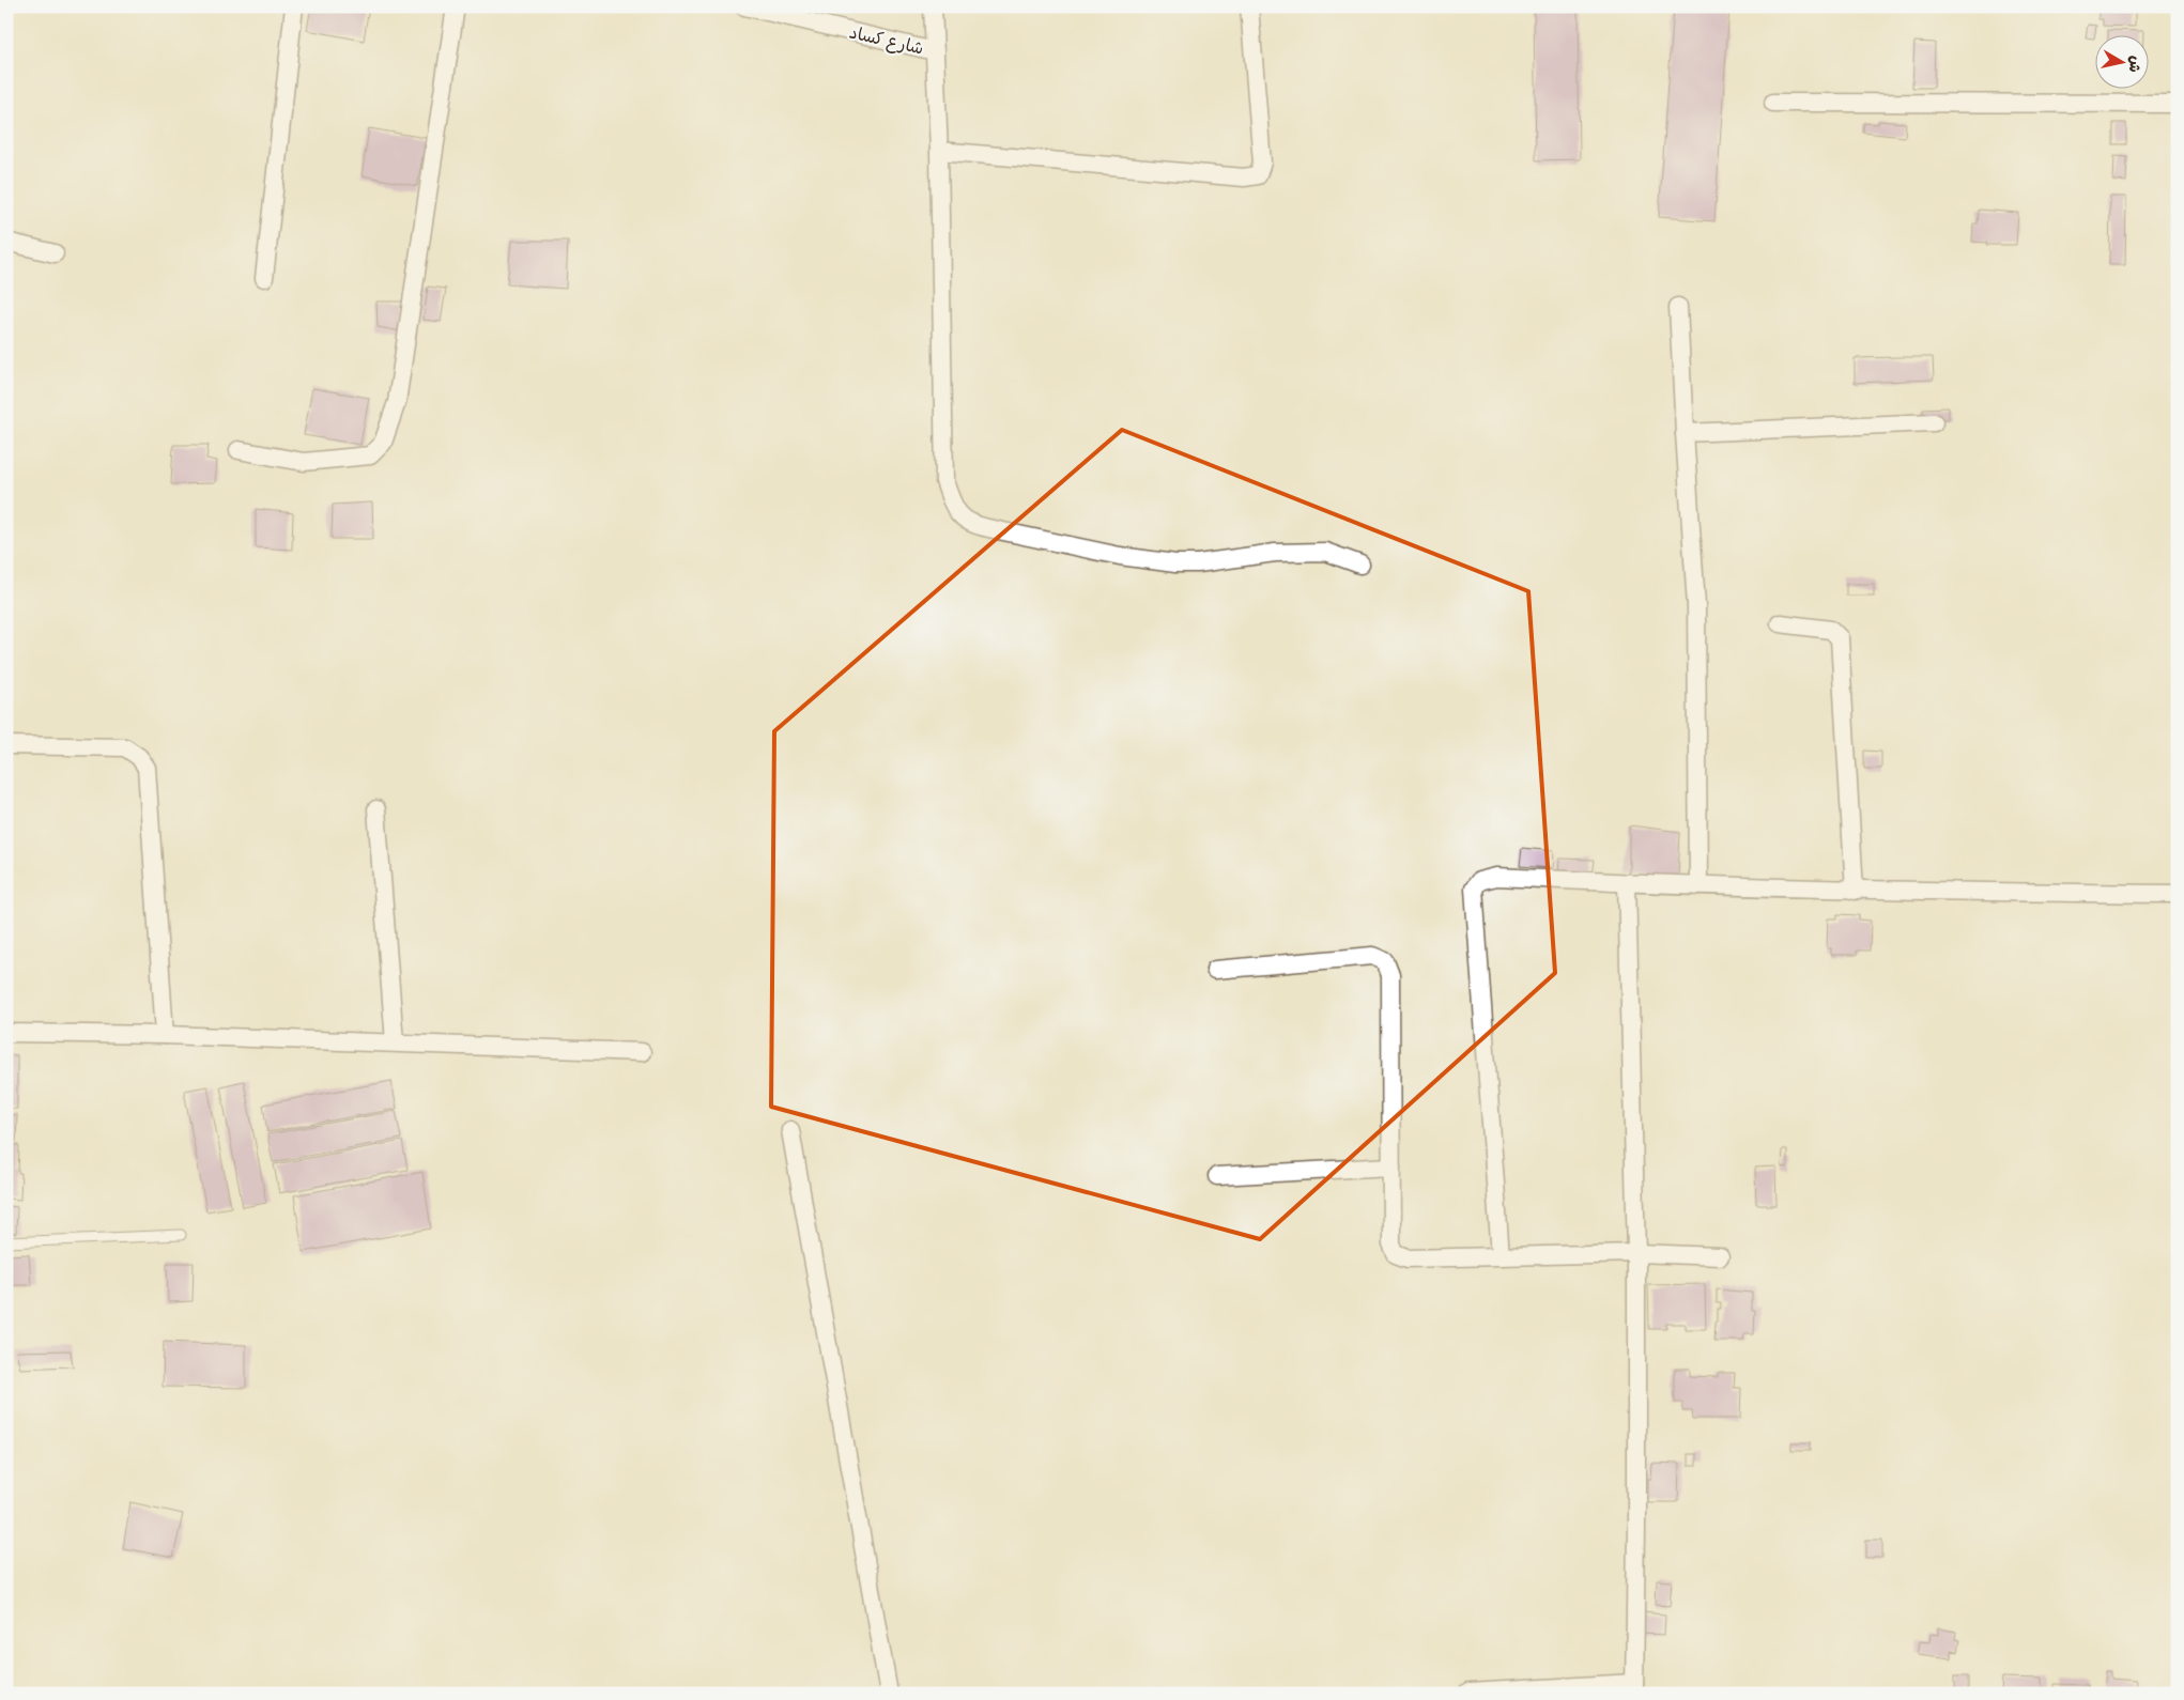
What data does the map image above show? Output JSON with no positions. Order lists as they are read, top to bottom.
{
  "streets": {
    "street": ["شارع كساد"]
  },
  "north": "right"
}
